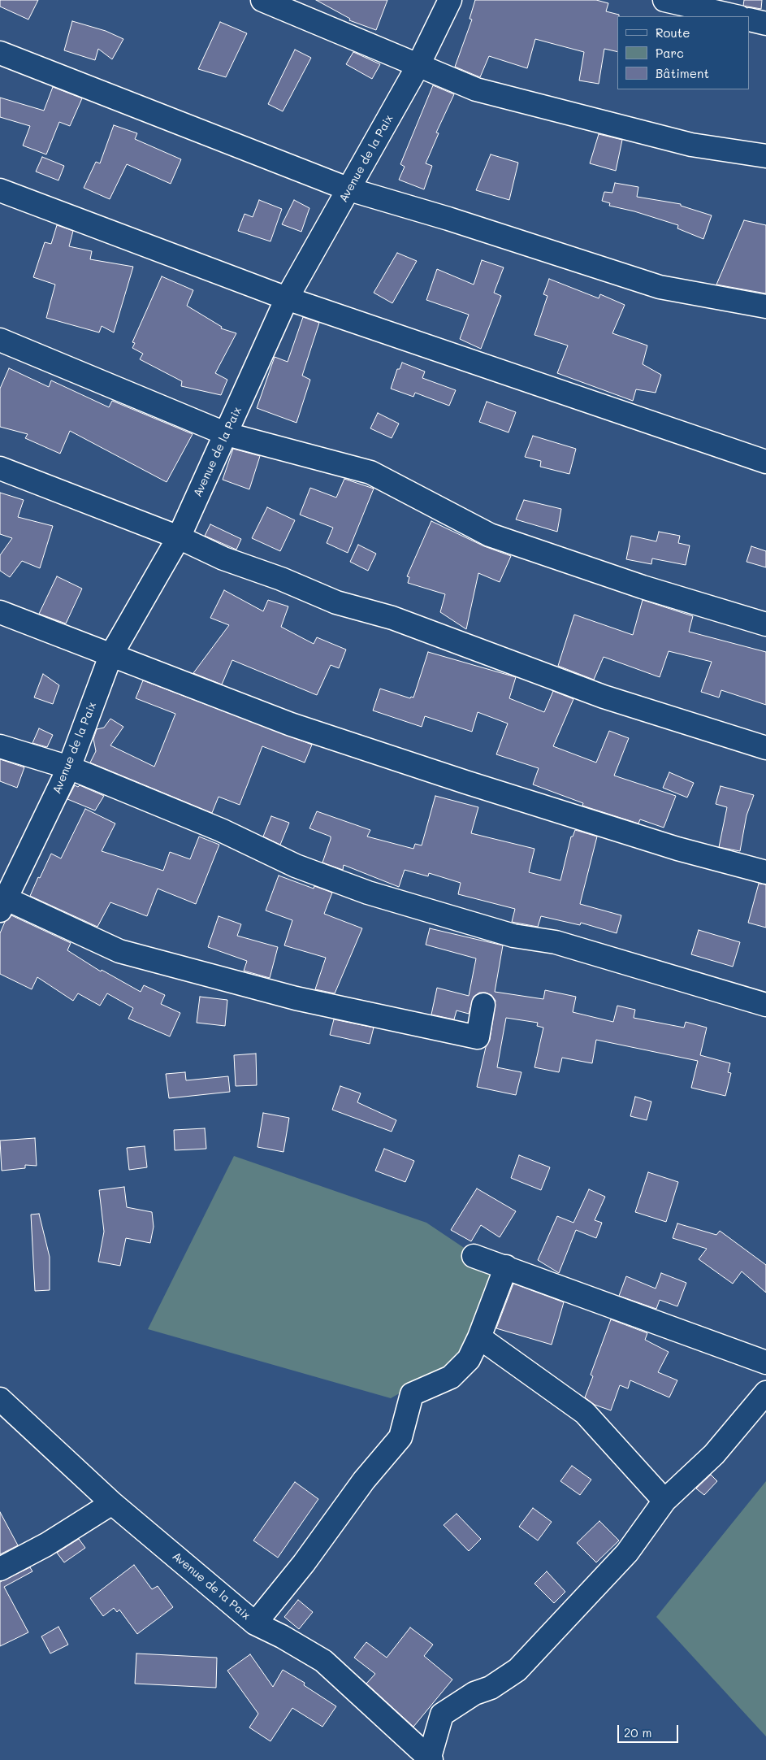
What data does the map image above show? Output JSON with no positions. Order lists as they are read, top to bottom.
{
  "streets": {
    "street": ["Avenue de la Paix"]
  },
  "legend": ["Route", "Parc", "Bâtiment"],
  "scale_bar": "20 m"
}
